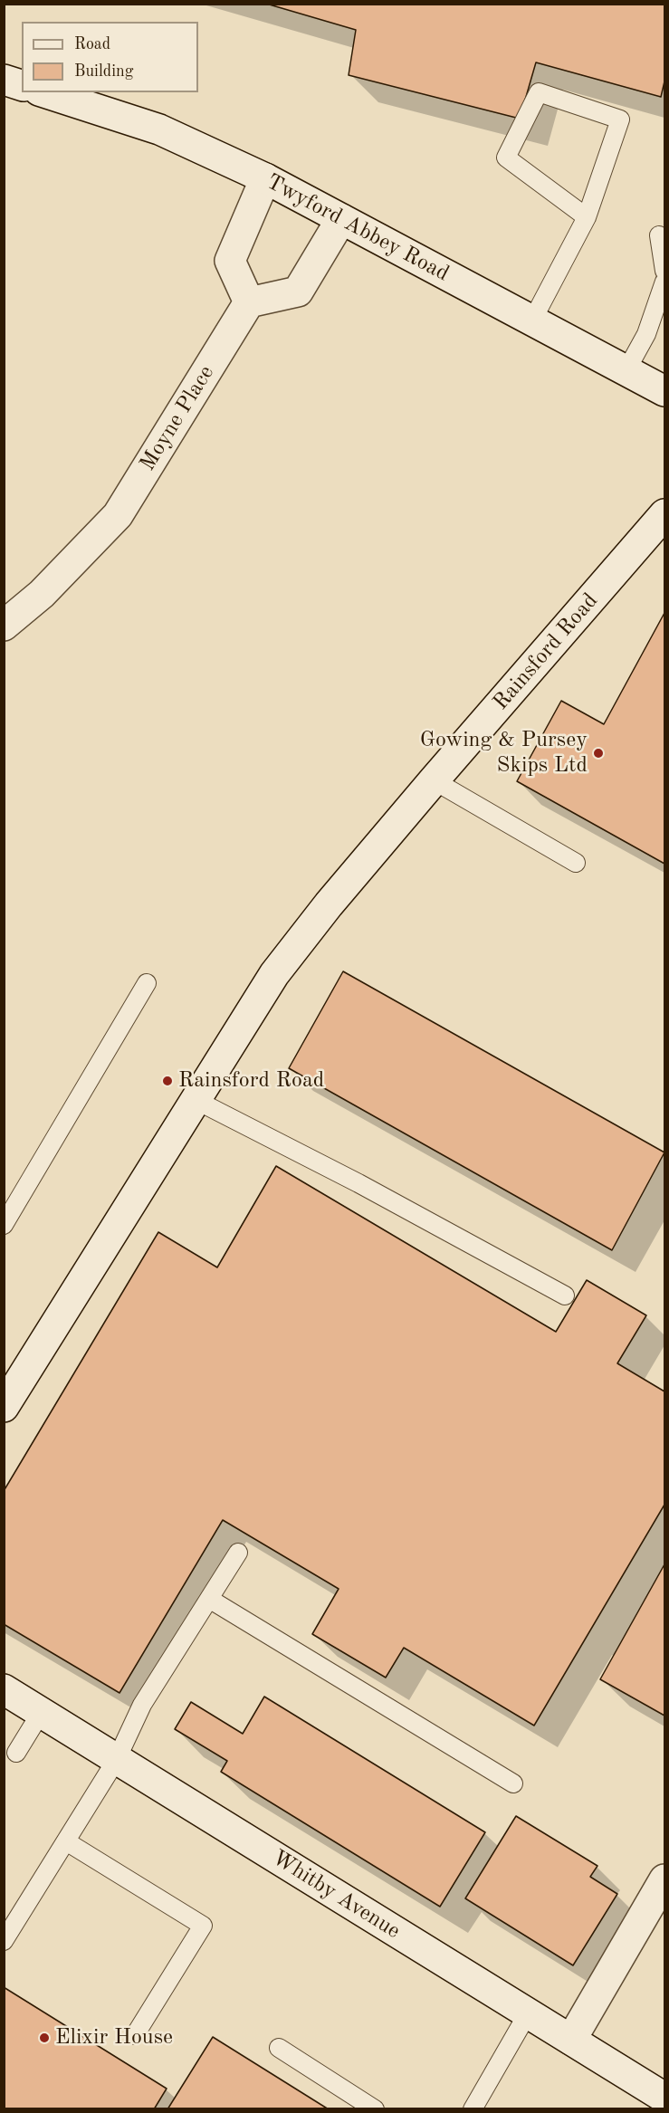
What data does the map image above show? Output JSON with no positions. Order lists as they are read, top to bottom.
{
  "streets": {
    "street": [
      "Twyford Abbey Road",
      "Moyne Place",
      "Rainsford Road",
      "Whitby Avenue"
    ]
  },
  "places": ["Gowing & Pursey Skips Ltd", "Rainsford Road", "Elixir House"],
  "legend": ["Road", "Building"]
}
